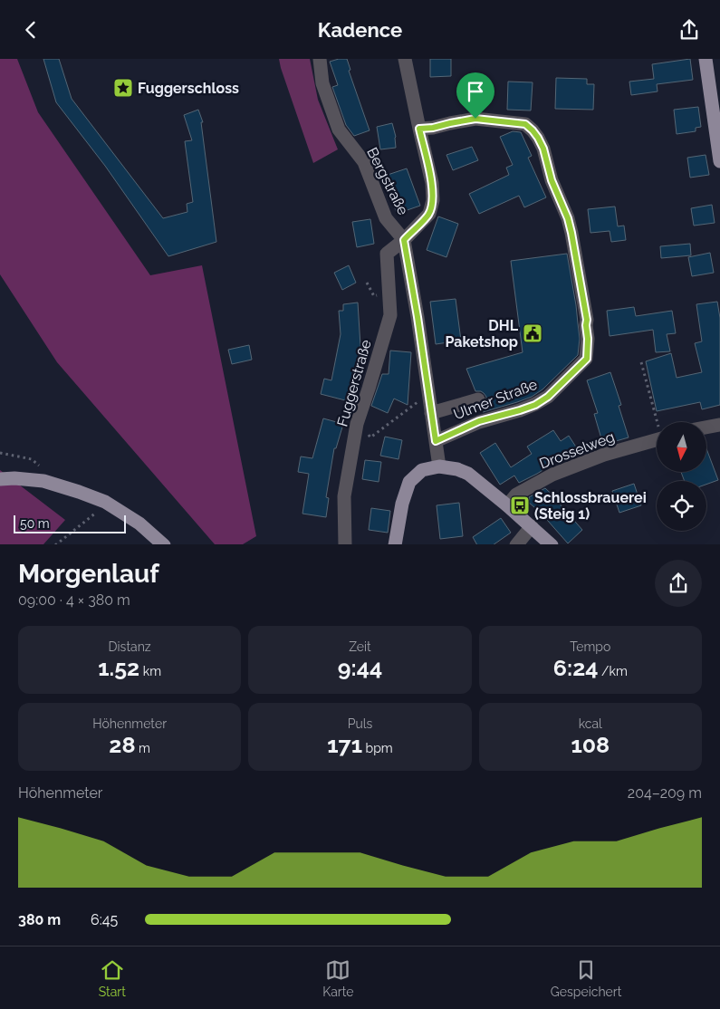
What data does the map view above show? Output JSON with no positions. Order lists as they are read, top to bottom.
{
  "streets": {
    "street": [
      "Bergstraße",
      "Fuggerstraße",
      "Ulmer Straße",
      "Drosselweg"
    ]
  },
  "crossings": [
    ["Bergstraße", "Fuggerstraße"],
    ["Bergstraße", "Ulmer Straße"],
    ["Fuggerstraße", "Ulmer Straße"]
  ],
  "places": {
    "place": ["Fuggerschloss"],
    "public building": ["DHL Paketshop"],
    "bus stop": ["Schlossbrauerei (Steig 1)"]
  },
  "scale_bar": "50 m",
  "north": "bottom",
  "page": {
    "header": "Kadence",
    "scale": "50 m",
    "heading": ["Morgenlauf", "09:00 · 4 × 380 m"],
    "stats": [
      ["Distanz", "1.52 km"],
      ["Zeit", "9:44"],
      ["Tempo", "6:24 /km"],
      ["Höhenmeter", "28 m"],
      ["Puls", "171 bpm"],
      ["kcal", "108"]
    ],
    "chart": ["Höhenmeter", "204–209 m"],
    "list": [
      {
        "name": "380 m",
        "note": "6:45"
      }
    ],
    "tabs": ["Start", "Karte", "Gespeichert"]
  }
}
